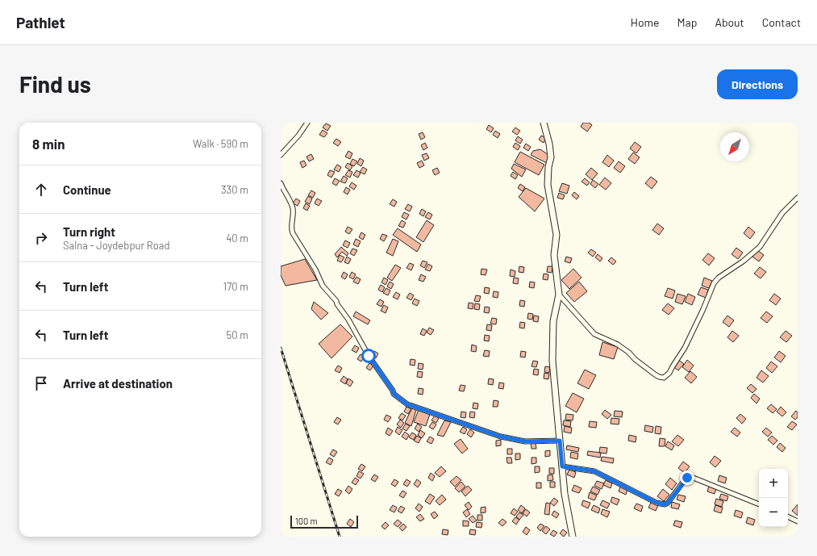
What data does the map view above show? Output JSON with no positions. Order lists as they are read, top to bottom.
{
  "scale_bar": "100 m",
  "north": "bottom left",
  "page": {
    "header": "Pathlet",
    "nav": [
      "Home",
      "Map",
      "About",
      "Contact"
    ],
    "buttons": "Directions",
    "title": "Find us",
    "heading": ["8 min", "Walk · 590 m"],
    "list": [
      ["Continue", "330 m"],
      ["Turn right", "Salna - Joydebpur Road", "40 m"],
      ["Turn left", "170 m"],
      ["Turn left", "50 m"],
      "Arrive at destination"
    ],
    "map_buttons": ["+", "−"],
    "scale": "100 m"
  }
}
